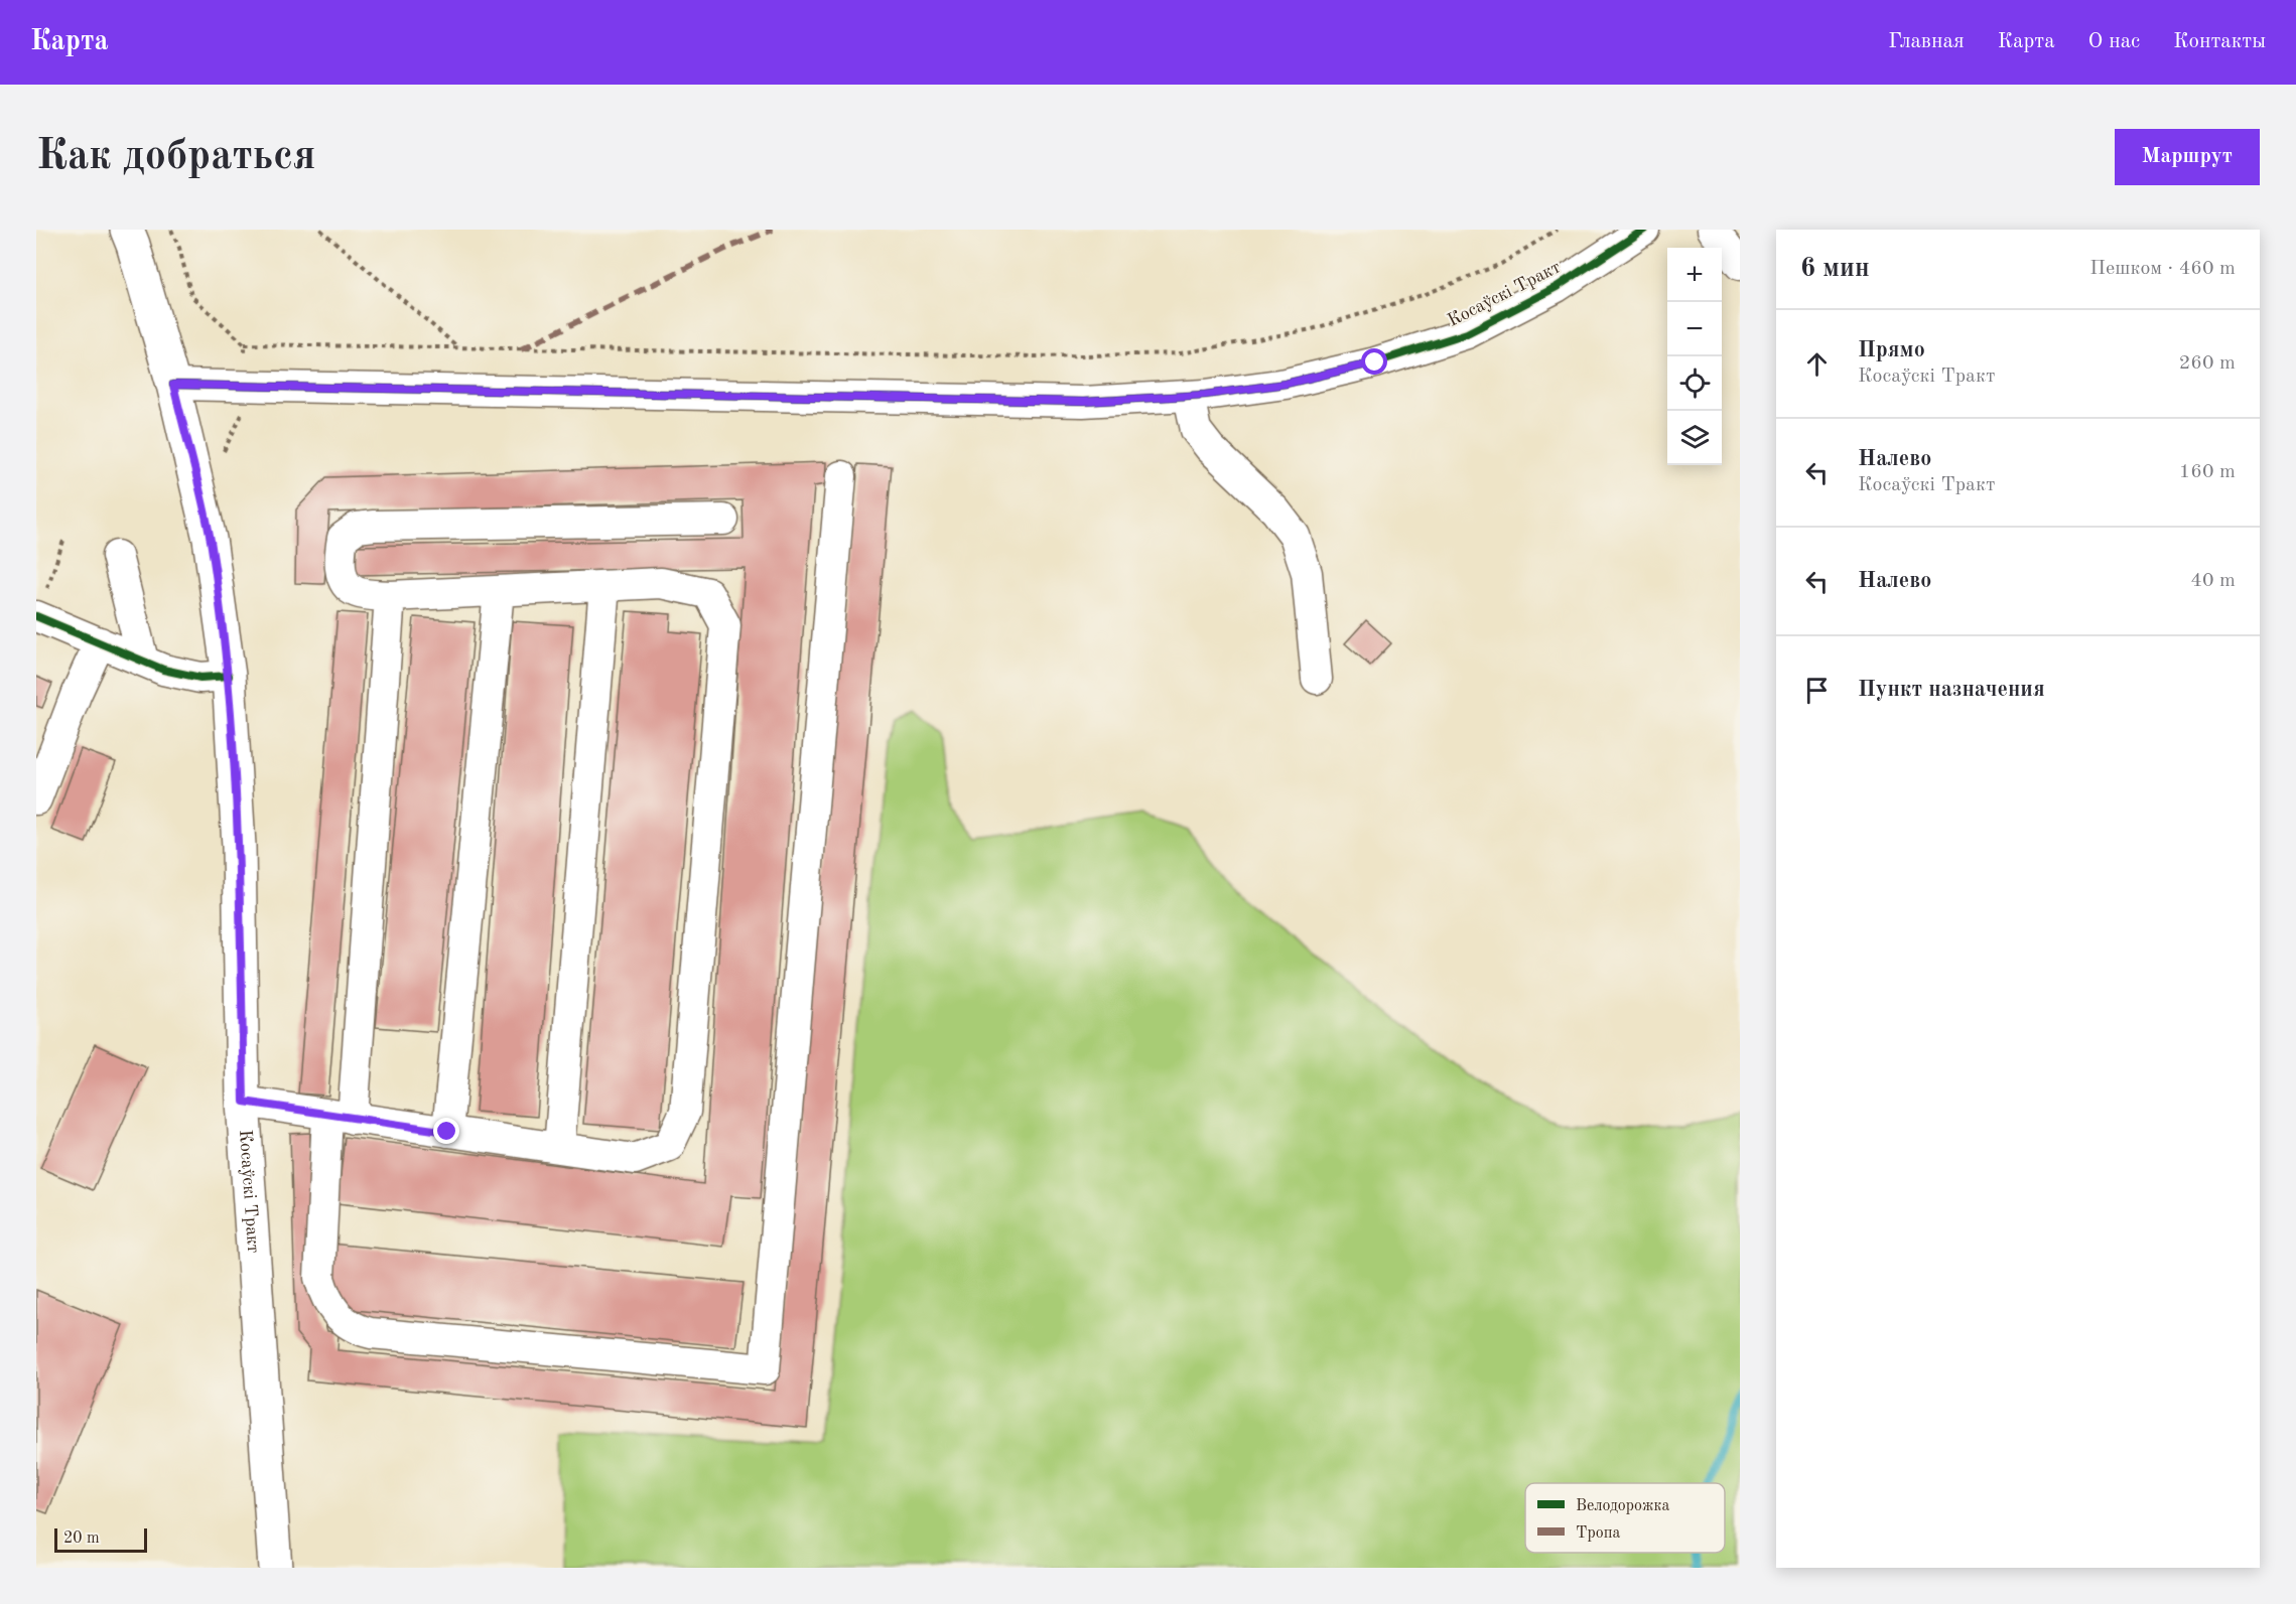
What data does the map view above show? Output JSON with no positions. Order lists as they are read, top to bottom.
{
  "streets": {
    "main road": ["Косаўскі Тракт"]
  },
  "legend": ["Велодорожка", "Тропа"],
  "scale_bar": "20 m",
  "page": {
    "header": "Карта",
    "nav": [
      "Главная",
      "Карта",
      "О нас",
      "Контакты"
    ],
    "buttons": "Маршрут",
    "title": "Как добраться",
    "heading": ["6 мин", "Пешком · 460 m"],
    "map_buttons": ["+", "−"],
    "list": [
      ["Прямо", "Косаўскі Тракт", "260 m"],
      ["Налево", "Косаўскі Тракт", "160 m"],
      ["Налево", "40 m"],
      "Пункт назначения"
    ],
    "scale": "20 m"
  }
}
